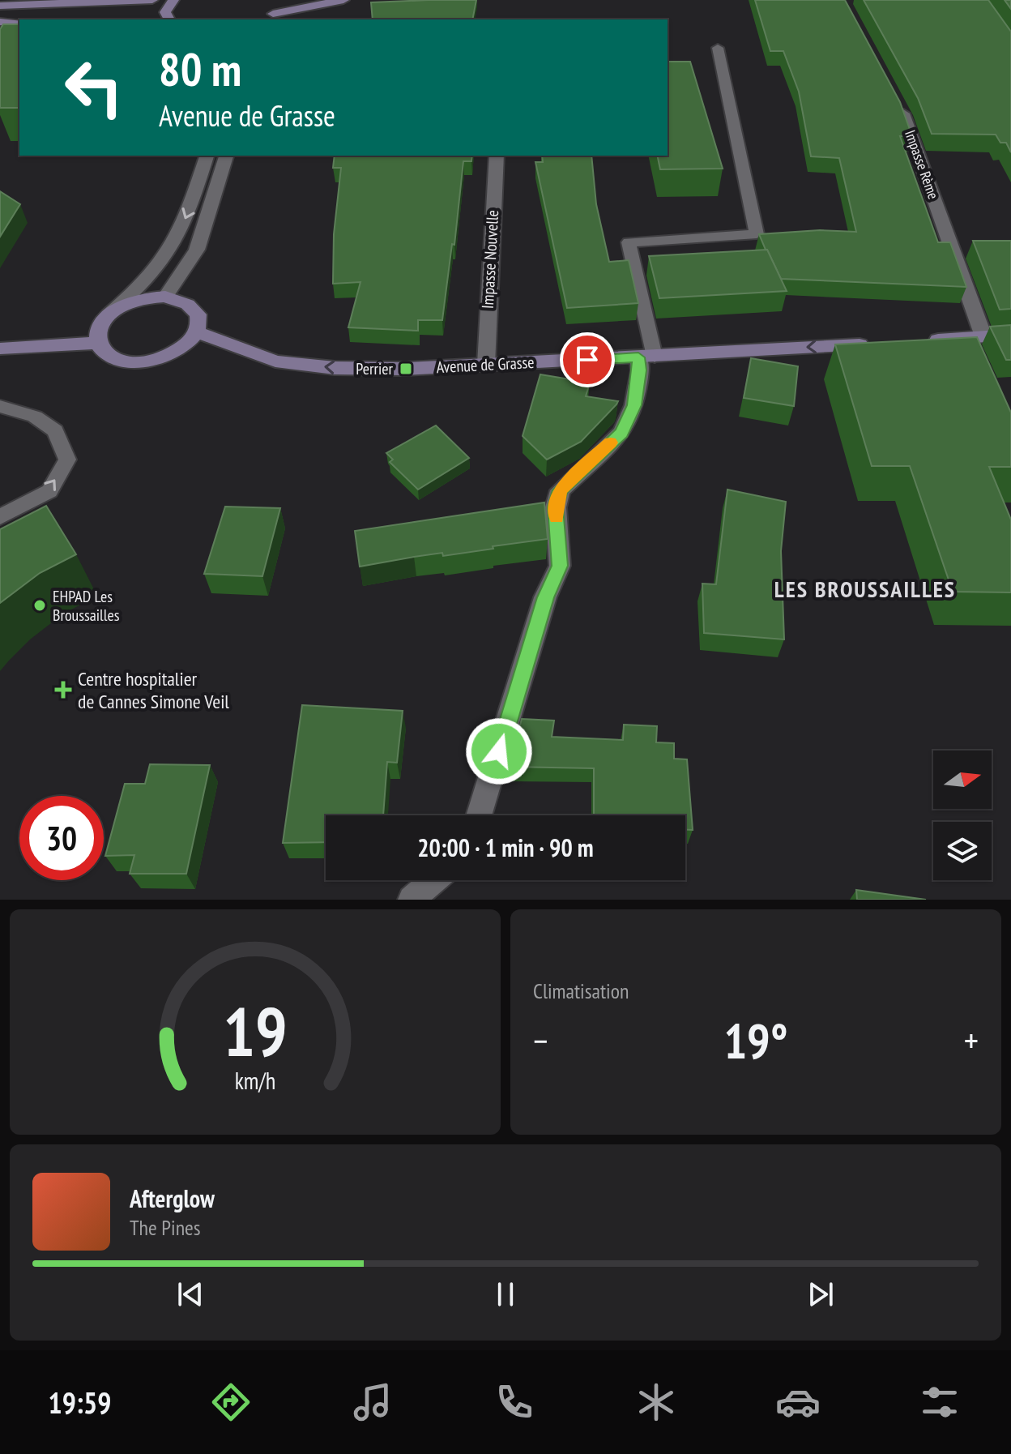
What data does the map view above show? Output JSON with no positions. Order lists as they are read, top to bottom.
{
  "streets": {
    "street": ["Impasse Rème", "Impasse Nouvelle", "Avenue de Grasse"]
  },
  "crossings": [
    ["Impasse Nouvelle", "Avenue de Grasse"]
  ],
  "one_way": ["Avenue de Grasse"],
  "districts": ["LES BROUSSAILLES"],
  "places": {
    "transit": ["Perrier"],
    "other": ["EHPAD Les Broussailles"],
    "health": ["Centre hospitalier de Cannes Simone Veil"]
  },
  "north": "right",
  "page": {
    "turn": ["80 m", "Avenue de Grasse"],
    "limit": "30",
    "trip": "20:00 · 1 min · 90 m",
    "tile": "Climatisation",
    "heat": ["−", "19°", "+"],
    "song": ["Afterglow", "The Pines"],
    "tabs": "19:59",
    "gauge": ["19", "km/h"]
  }
}
